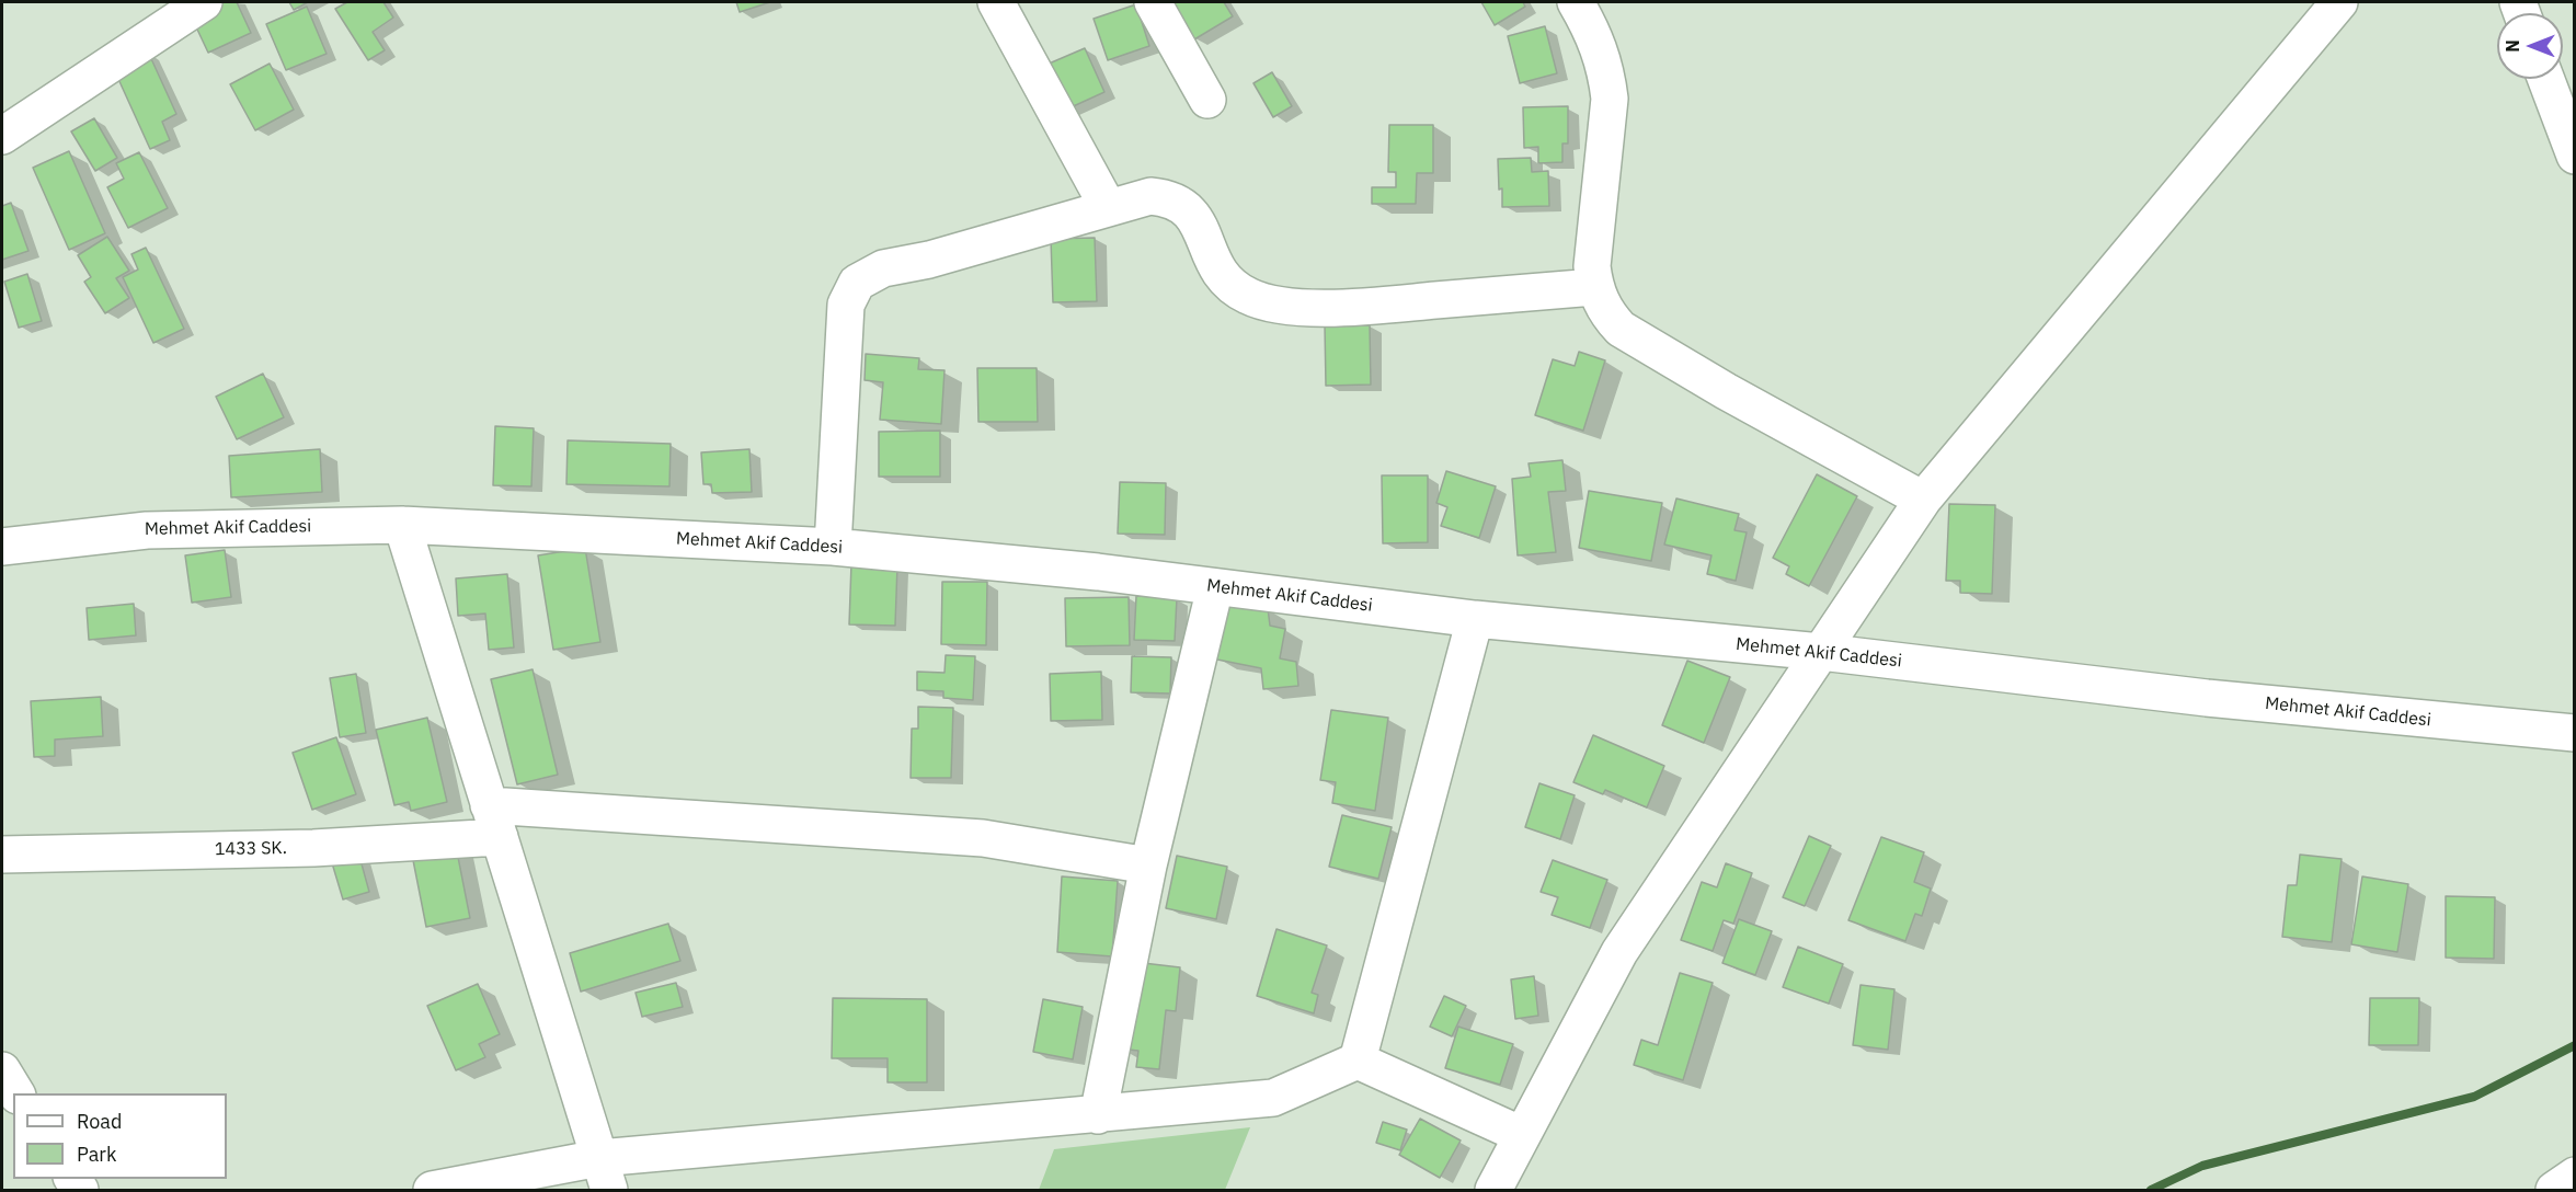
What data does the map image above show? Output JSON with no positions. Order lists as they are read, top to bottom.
{
  "streets": {
    "street": ["Mehmet Akif Caddesi", "1433 SK."]
  },
  "legend": ["Road", "Park"],
  "north": "left"
}
